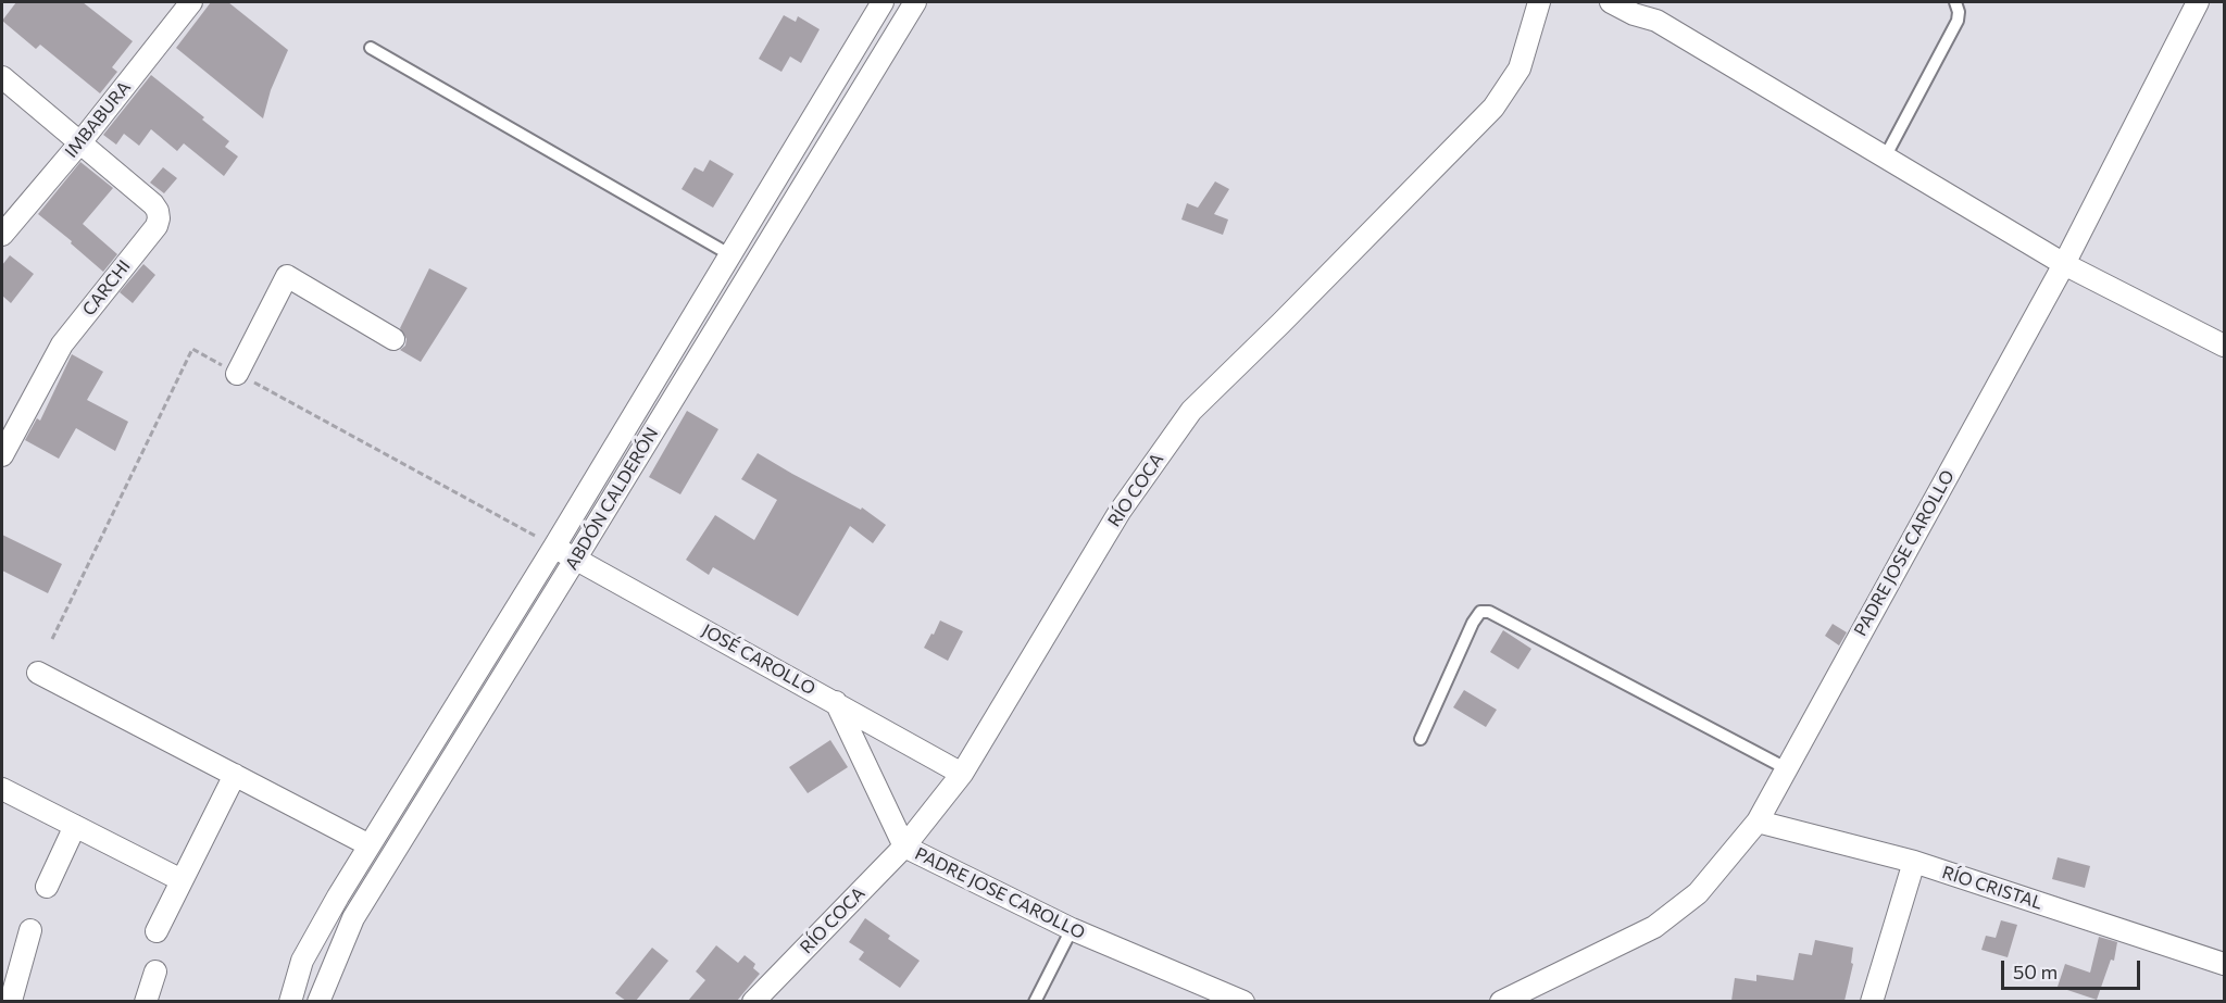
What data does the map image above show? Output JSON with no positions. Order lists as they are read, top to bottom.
{
  "streets": {
    "street": [
      "IMBABURA",
      "CARCHI",
      "RÍO COCA",
      "ABDÓN CALDERÓN",
      "PADRE JOSE CAROLLO",
      "JOSÉ CAROLLO",
      "RÍO CRISTAL"
    ]
  },
  "crossings": [
    ["IMBABURA", "CARCHI"],
    ["RÍO COCA", "PADRE JOSE CAROLLO"],
    ["RÍO COCA", "JOSÉ CAROLLO"],
    ["ABDÓN CALDERÓN", "JOSÉ CAROLLO"],
    ["PADRE JOSE CAROLLO", "JOSÉ CAROLLO"],
    ["PADRE JOSE CAROLLO", "RÍO CRISTAL"]
  ],
  "scale_bar": "50 m"
}
